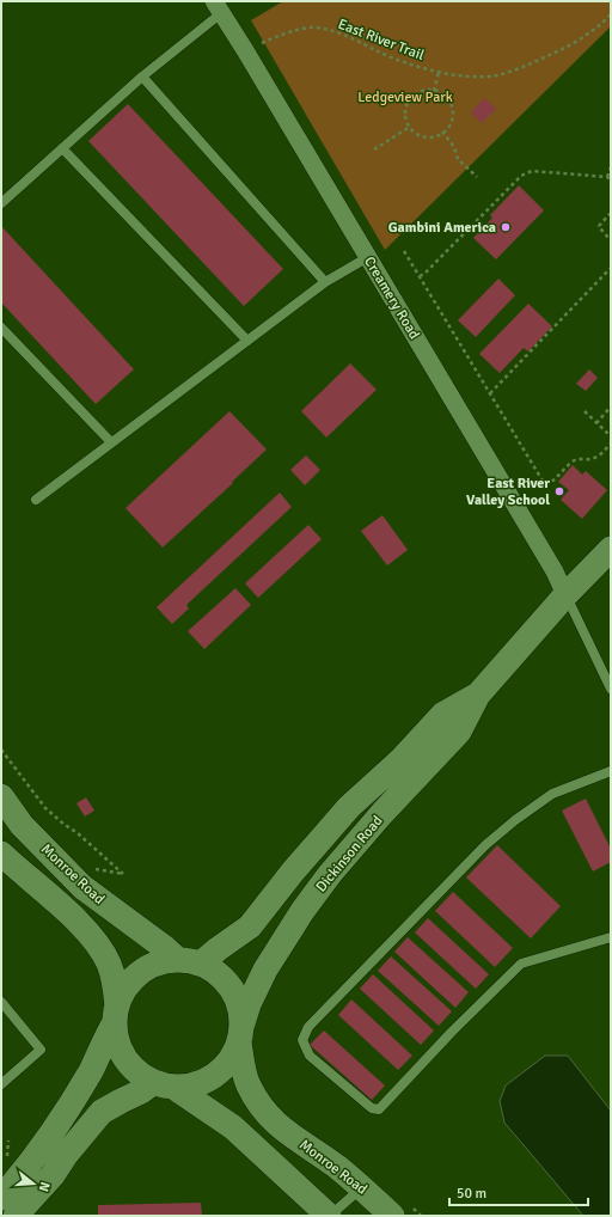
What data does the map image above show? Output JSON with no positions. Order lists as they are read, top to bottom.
{
  "streets": {
    "street": ["Creamery Road", "Dickinson Road", "Monroe Road"],
    "path": ["East River Trail"]
  },
  "crossings": [
    ["East River Trail", "Creamery Road"],
    ["Creamery Road", "Dickinson Road"],
    ["Dickinson Road", "Monroe Road"]
  ],
  "parks": ["Ledgeview Park"],
  "places": ["Gambini America", "East River Valley School"],
  "scale_bar": "50 m",
  "north": "right"
}
